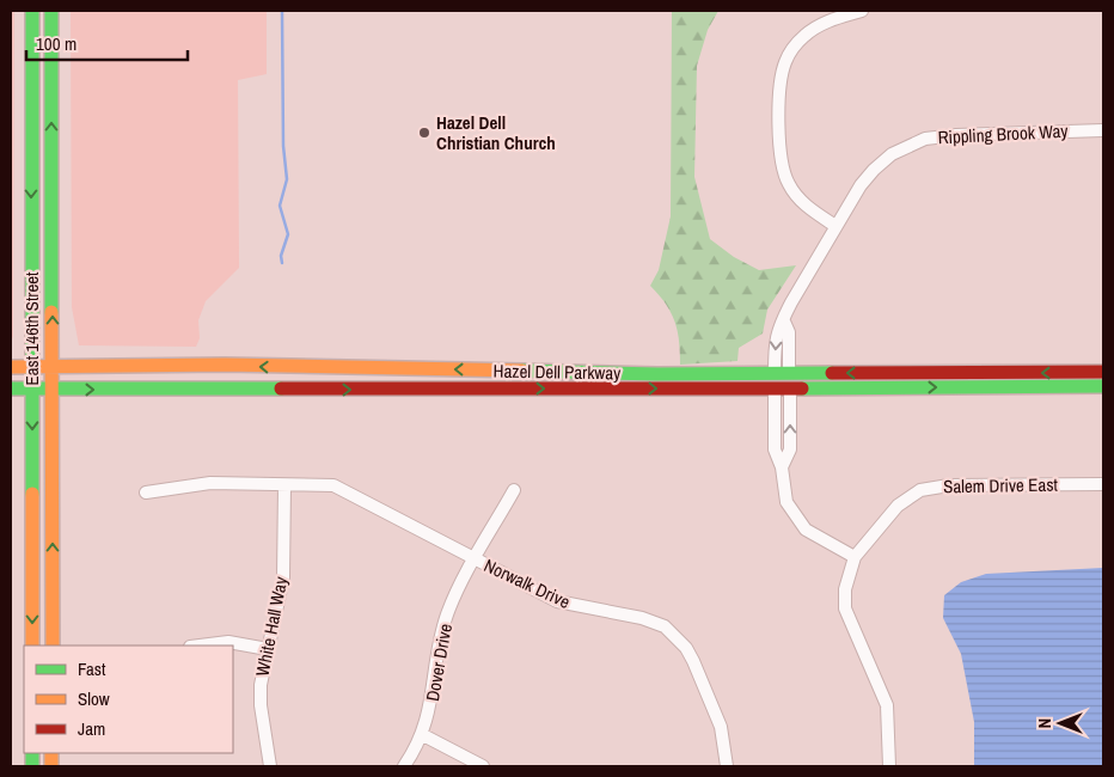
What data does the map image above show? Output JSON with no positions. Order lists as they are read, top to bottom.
{
  "streets": {
    "main road": ["East 146th Street", "Hazel Dell Parkway"],
    "street": [
      "Rippling Brook Way",
      "Salem Drive East",
      "Norwalk Drive",
      "White Hall Way",
      "Dover Drive"
    ]
  },
  "crossings": [
    ["Rippling Brook Way", "Hazel Dell Parkway"],
    ["East 146th Street", "Hazel Dell Parkway"],
    ["Norwalk Drive", "White Hall Way"],
    ["Norwalk Drive", "Dover Drive"]
  ],
  "places": ["Hazel Dell Christian Church"],
  "legend": ["Fast", "Slow", "Jam"],
  "scale_bar": "100 m",
  "north": "left"
}
